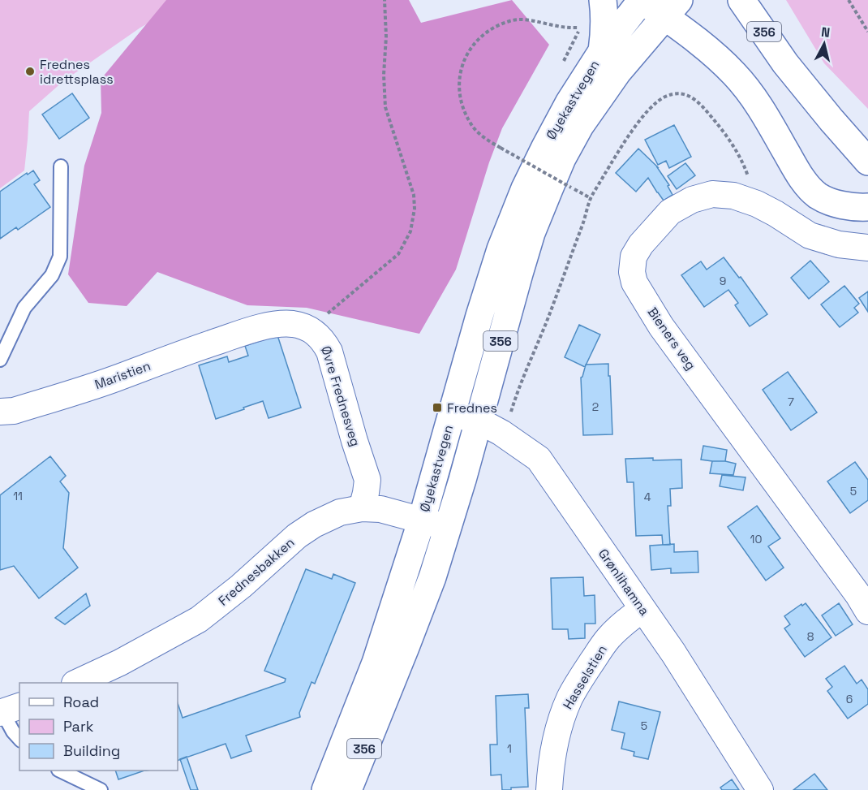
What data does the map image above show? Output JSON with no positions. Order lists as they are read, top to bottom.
{
  "streets": {
    "main road": ["356", "Øyekastvegen"],
    "street": [
      "Bieners veg",
      "Maristien",
      "Øvre Frednesveg",
      "Frednesbakken",
      "Grønlihamna",
      "Hasselstien"
    ]
  },
  "crossings": [
    ["356", "Øyekastvegen"],
    ["Øyekastvegen", "Frednesbakken"],
    ["Øyekastvegen", "Grønlihamna"],
    ["Maristien", "Øvre Frednesveg"],
    ["Øvre Frednesveg", "Frednesbakken"],
    ["Grønlihamna", "Hasselstien"]
  ],
  "places": {
    "other": ["Frednes idrettsplass"],
    "transit": ["Frednes"]
  },
  "house_numbers": [
    "9",
    "7",
    "2",
    "5",
    "11",
    "4",
    "10",
    "8",
    "6",
    "5",
    "1"
  ],
  "legend": ["Road", "Park", "Building"],
  "north": "top"
}
